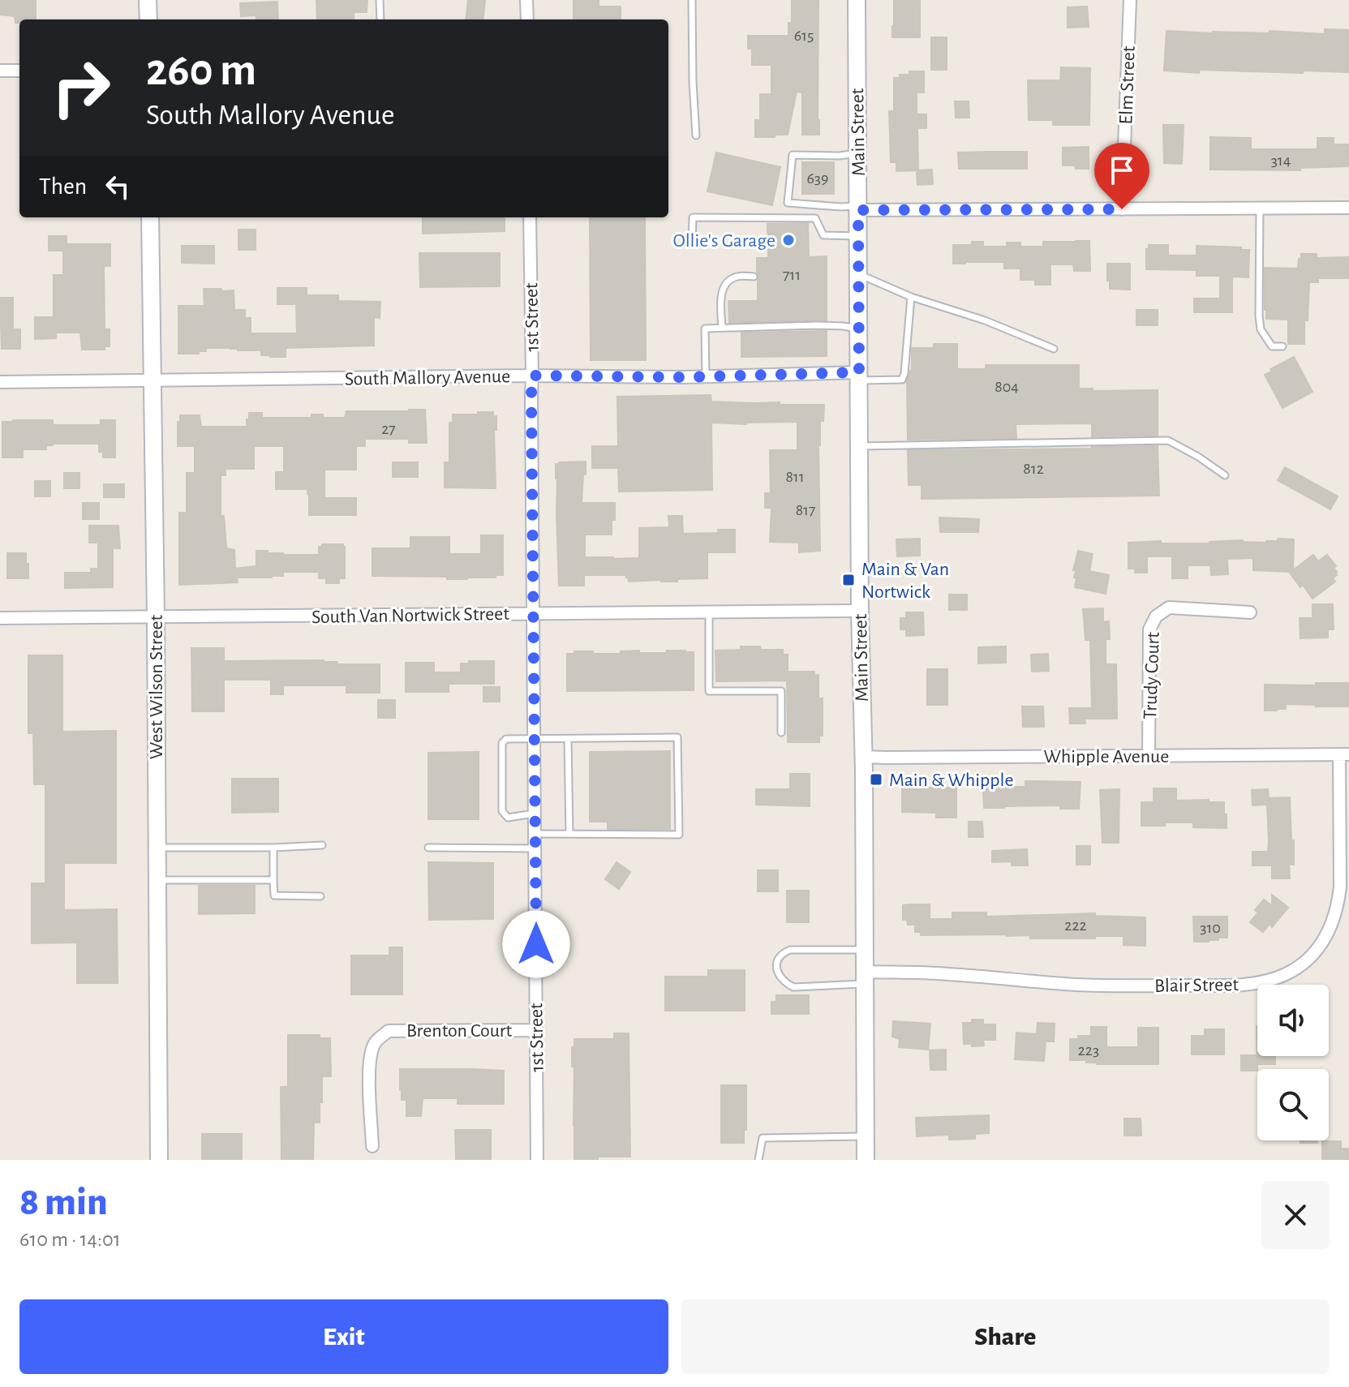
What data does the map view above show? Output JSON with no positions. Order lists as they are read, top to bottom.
{
  "streets": {
    "main road": ["Main Street", "West Wilson Street"],
    "street": [
      "Elm Street",
      "1st Street",
      "South Mallory Avenue",
      "South Van Nortwick Street",
      "Trudy Court",
      "Whipple Avenue",
      "Blair Street",
      "Brenton Court"
    ]
  },
  "crossings": [
    ["Main Street", "South Mallory Avenue"],
    ["Main Street", "South Van Nortwick Street"],
    ["Main Street", "Whipple Avenue"],
    ["Main Street", "Blair Street"],
    ["1st Street", "South Mallory Avenue"],
    ["1st Street", "South Van Nortwick Street"],
    ["1st Street", "Brenton Court"],
    ["South Mallory Avenue", "West Wilson Street"],
    ["South Van Nortwick Street", "West Wilson Street"],
    ["Trudy Court", "Whipple Avenue"],
    ["Whipple Avenue", "Blair Street"]
  ],
  "places": {
    "other": ["Ollie's Garage"],
    "transit": ["Main & Van Nortwick", "Main & Whipple"]
  },
  "house_numbers": [
    "615",
    "314",
    "639",
    "711",
    "804",
    "27",
    "812",
    "811",
    "817",
    "222",
    "310",
    "223"
  ],
  "page": {
    "turn": ["260 m", "South Mallory Avenue"],
    "then": "Then",
    "heading": ["8 min", "610 m · 14:01"],
    "buttons": ["Exit", "Share"]
  }
}
